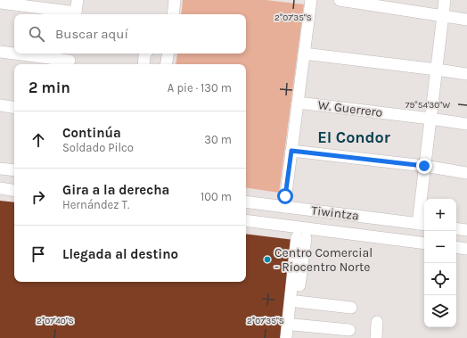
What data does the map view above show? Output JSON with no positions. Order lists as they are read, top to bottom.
{
  "streets": {
    "street": ["W. Guerrero", "Tiwintza"]
  },
  "districts": ["El Condor"],
  "places": ["Centro Comercial - Riocentro Norte"],
  "page": {
    "search": "Buscar aquí",
    "heading": ["2 min", "A pie · 130 m"],
    "list": [
      ["Continúa", "Soldado Pilco", "30 m"],
      ["Gira a la derecha", "Hernández T.", "100 m"],
      "Llegada al destino"
    ],
    "map_buttons": ["+", "−"]
  },
  "coordinates": ["2°07'35\"S", "79°54'30\"W", "2°07'40\"S"]
}
